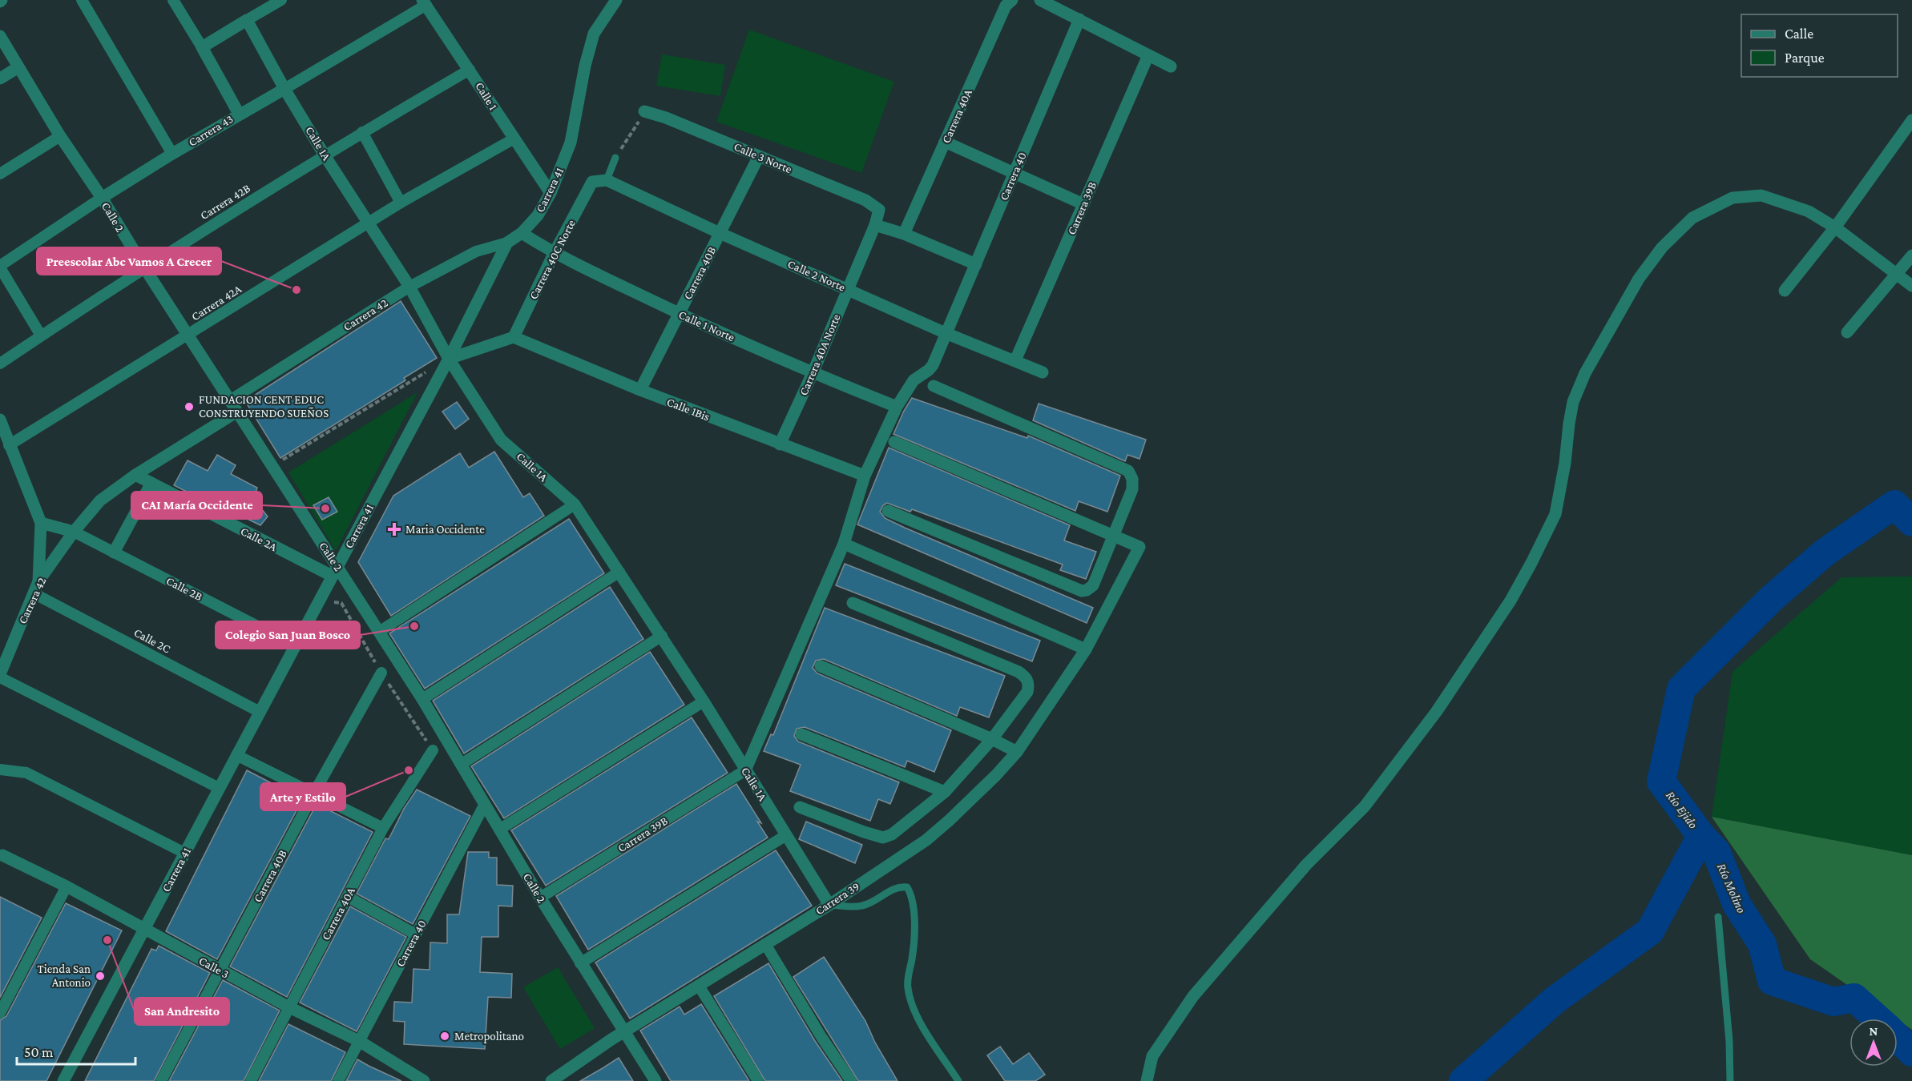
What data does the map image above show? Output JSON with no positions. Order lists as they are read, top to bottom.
{
  "streets": {
    "street": [
      "Calle 1",
      "Carrera 40A",
      "Carrera 43",
      "Calle 1A",
      "Calle 3 Norte",
      "Carrera 40",
      "Carrera 41",
      "Carrera 42B",
      "Carrera 39B",
      "Calle 2",
      "Carrera 40C Norte",
      "Carrera 40B",
      "Calle 2 Norte",
      "Carrera 42A",
      "Carrera 42",
      "Calle 1 Norte",
      "Carrera 40A Norte",
      "Calle 1Bis",
      "Calle 2A",
      "Calle 2B",
      "Calle 2C",
      "Carrera 39",
      "Calle 3"
    ]
  },
  "crossings": [
    ["Calle 1", "Carrera 43"],
    ["Calle 1", "Carrera 41"],
    ["Calle 1", "Carrera 42B"],
    ["Calle 1", "Carrera 42A"],
    ["Carrera 40A", "Calle 3"],
    ["Carrera 43", "Calle 1A"],
    ["Carrera 43", "Calle 2"],
    ["Calle 1A", "Carrera 41"],
    ["Calle 1A", "Carrera 42B"],
    ["Calle 1A", "Carrera 39B"],
    ["Calle 1A", "Carrera 42A"],
    ["Calle 1A", "Carrera 42"],
    ["Calle 1A", "Carrera 39"],
    ["Calle 3 Norte", "Carrera 40B"],
    ["Calle 3 Norte", "Carrera 40A Norte"],
    ["Carrera 40", "Calle 2"],
    ["Carrera 40", "Calle 2 Norte"],
    ["Carrera 40", "Calle 1 Norte"],
    ["Carrera 40", "Calle 3"],
    ["Carrera 41", "Calle 2"],
    ["Carrera 41", "Carrera 42"],
    ["Carrera 41", "Calle 1 Norte"],
    ["Carrera 41", "Calle 2A"],
    ["Carrera 41", "Calle 2B"],
    ["Carrera 41", "Calle 2C"],
    ["Carrera 41", "Calle 3"],
    ["Carrera 42B", "Calle 2"],
    ["Carrera 39B", "Calle 2"],
    ["Carrera 39B", "Calle 2 Norte"],
    ["Calle 2", "Carrera 42A"],
    ["Calle 2", "Carrera 42"],
    ["Calle 2", "Calle 2A"],
    ["Calle 2", "Carrera 39"],
    ["Carrera 40C Norte", "Calle 2 Norte"],
    ["Carrera 40C Norte", "Calle 1 Norte"],
    ["Carrera 40C Norte", "Calle 1Bis"],
    ["Carrera 40B", "Calle 2 Norte"],
    ["Carrera 40B", "Calle 1 Norte"],
    ["Carrera 40B", "Calle 1Bis"],
    ["Carrera 40B", "Calle 3"],
    ["Calle 2 Norte", "Carrera 40A Norte"],
    ["Carrera 42", "Calle 2A"],
    ["Carrera 42", "Calle 2B"],
    ["Carrera 42", "Calle 2C"],
    ["Calle 1 Norte", "Carrera 40A Norte"],
    ["Carrera 40A Norte", "Calle 1Bis"]
  ],
  "water": ["Río Ejido", "Río Molino"],
  "places": {
    "other": [
      "Preescolar Abc Vamos A Crecer",
      "FUNDACION CENT EDUC CONSTRUYENDO SUEÑOS",
      "CAI María Occidente",
      "Colegio San Juan Bosco",
      "Arte y Estilo",
      "San Andresito",
      "Tienda San Antonio",
      "Metropolitano"
    ],
    "health": ["Maria Occidente"]
  },
  "legend": ["Calle", "Parque"],
  "scale_bar": "50 m",
  "north": "top"
}
